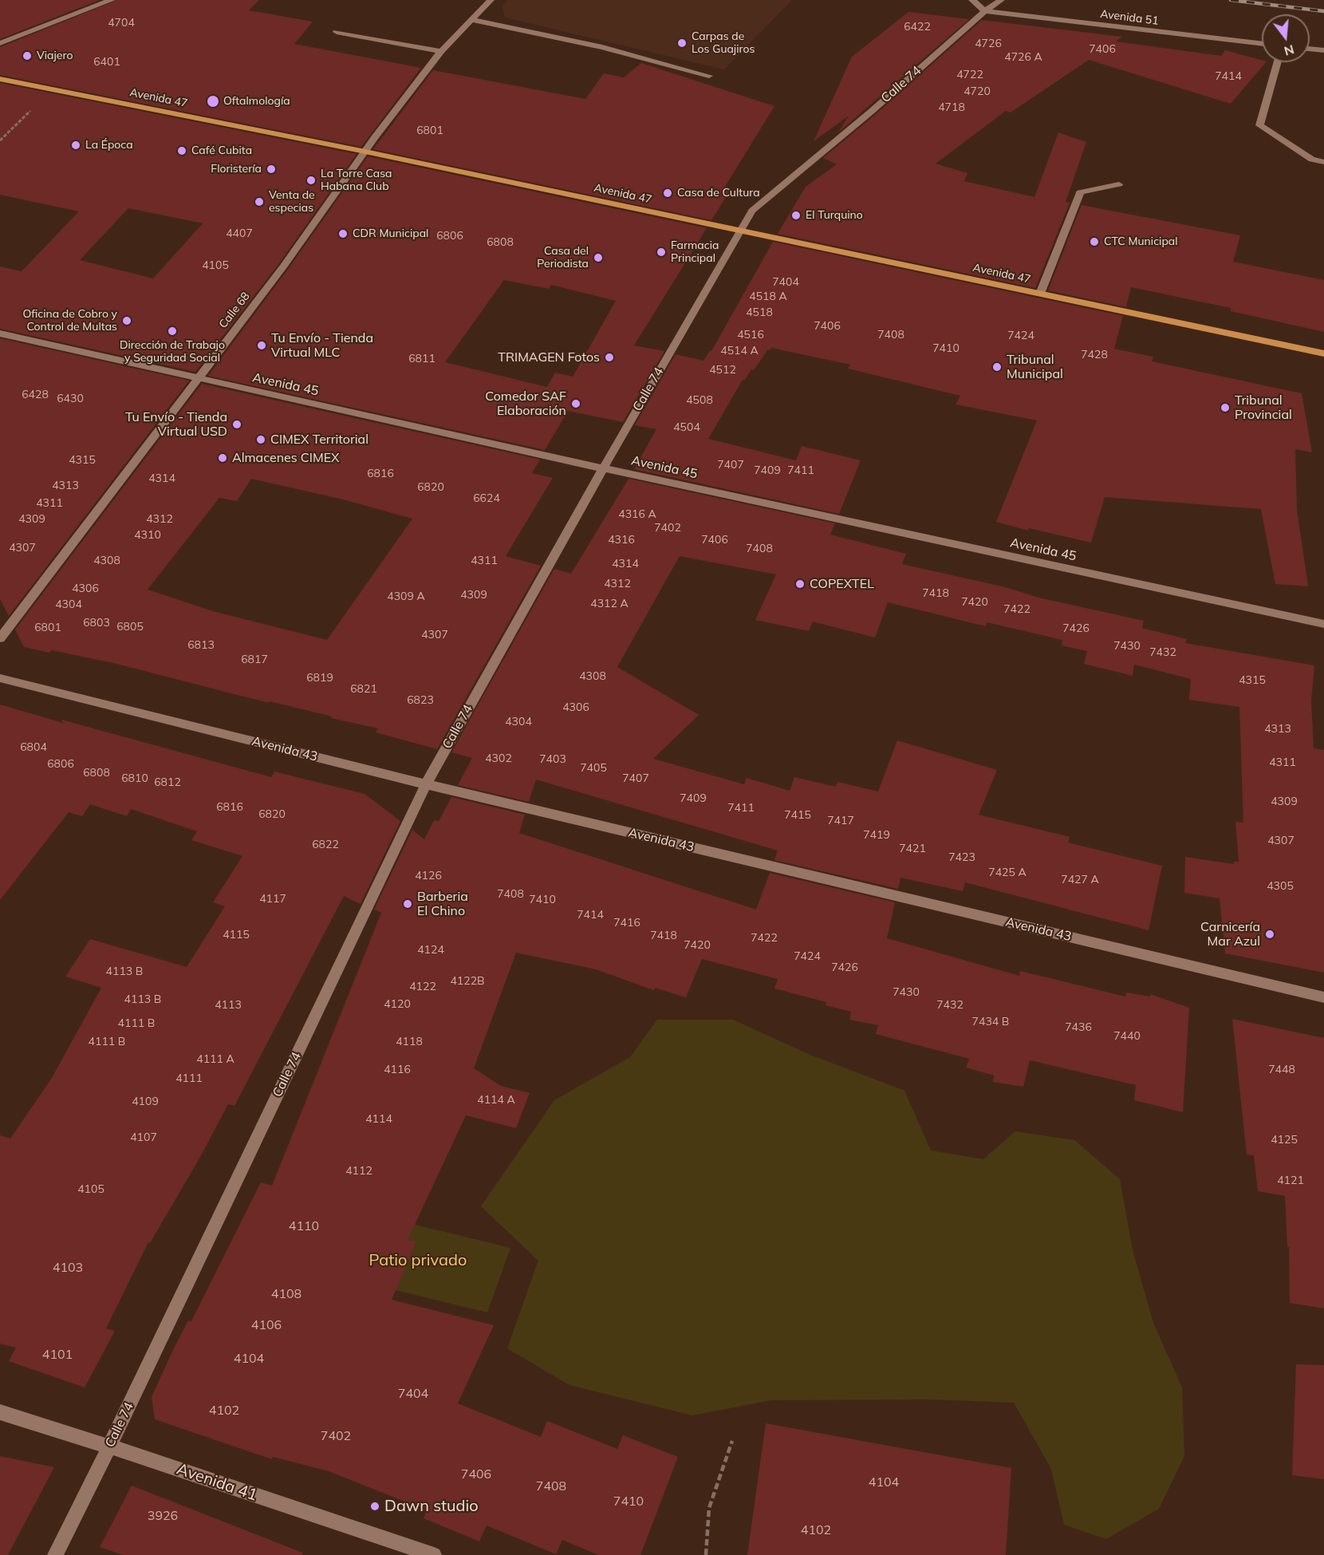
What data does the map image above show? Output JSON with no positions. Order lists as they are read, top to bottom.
{
  "streets": {
    "main road": ["Avenida 47"],
    "street": [
      "Avenida 51",
      "Calle 74",
      "Calle 68",
      "Avenida 45",
      "Avenida 43",
      "Avenida 41"
    ]
  },
  "crossings": [
    ["Avenida 51", "Calle 74"],
    ["Calle 74", "Avenida 47"],
    ["Calle 74", "Avenida 45"],
    ["Calle 74", "Avenida 43"],
    ["Calle 74", "Avenida 41"],
    ["Avenida 47", "Calle 68"],
    ["Calle 68", "Avenida 45"]
  ],
  "parks": ["Patio privado"],
  "places": [
    "Carpas de Los Guajiros",
    "Viajero",
    "Oftalmología",
    "La Época",
    "Café Cubita",
    "Floristería",
    "La Torre Casa Habana Club",
    "Casa de Cultura",
    "Venta de especias",
    "El Turquino",
    "CDR Municipal",
    "CTC Municipal",
    "Farmacia Principal",
    "Casa del Periodista",
    "Oficina de Cobro y Control de Multas",
    "Dirección de Trabajo y Seguridad Social",
    "Tu Envío - Tienda Virtual MLC",
    "TRIMAGEN Fotos",
    "Tribunal Municipal",
    "Comedor SAF Elaboración",
    "Tribunal Provincial",
    "Tu Envío - Tienda Virtual USD",
    "CIMEX Territorial",
    "Almacenes CIMEX",
    "COPEXTEL",
    "Barberia El Chino",
    "Carnicería Mar Azul",
    "Dawn studio"
  ],
  "house_numbers": [
    "4704",
    "6422",
    "4726",
    "7406",
    "4726 A",
    "6401",
    "4722",
    "7414",
    "4720",
    "4718",
    "6801",
    "4407",
    "6806",
    "6808",
    "4105",
    "7404",
    "4518 A",
    "4518",
    "7406",
    "4516",
    "7408",
    "7424",
    "7410",
    "4514 A",
    "7428",
    "6811",
    "4512",
    "6428",
    "6430",
    "4508",
    "4504",
    "4315",
    "7407",
    "7409",
    "7411",
    "6816",
    "4314",
    "4313",
    "6820",
    "6624",
    "4311",
    "4316 A",
    "4309",
    "4312",
    "7402",
    "4310",
    "4316",
    "7406",
    "4307",
    "7408",
    "4308",
    "4311",
    "4314",
    "4312",
    "4306",
    "7418",
    "4309",
    "4309 A",
    "7420",
    "4312 A",
    "4304",
    "7422",
    "6803",
    "6805",
    "6801",
    "7426",
    "4307",
    "6813",
    "7430",
    "7432",
    "6817",
    "4308",
    "6819",
    "4315",
    "6821",
    "6823",
    "4306",
    "4304",
    "4313",
    "6804",
    "4302",
    "7403",
    "4311",
    "6806",
    "7405",
    "6808",
    "6810",
    "7407",
    "6812",
    "7409",
    "4309",
    "6816",
    "7411",
    "6820",
    "7415",
    "7417",
    "7419",
    "4307",
    "6822",
    "7421",
    "7423",
    "7425 A",
    "4126",
    "7427 A",
    "4305",
    "7408",
    "4117",
    "7410",
    "7414",
    "7416",
    "4115",
    "7418",
    "7422",
    "7420",
    "4124",
    "7424",
    "7426",
    "4113 B",
    "4122B",
    "4122",
    "7430",
    "4113 B",
    "4120",
    "4113",
    "7432",
    "7434 B",
    "4111 B",
    "7436",
    "7440",
    "4111 B",
    "4118",
    "4111 A",
    "4116",
    "7448",
    "4111",
    "4114 A",
    "4109",
    "4114",
    "4107",
    "4125",
    "4112",
    "4121",
    "4105",
    "4110",
    "4103",
    "4108",
    "4106",
    "4101",
    "4104",
    "7404",
    "4102",
    "7402",
    "7406",
    "4104",
    "7408",
    "7410",
    "3926",
    "4102"
  ],
  "north": "bottom"
}
